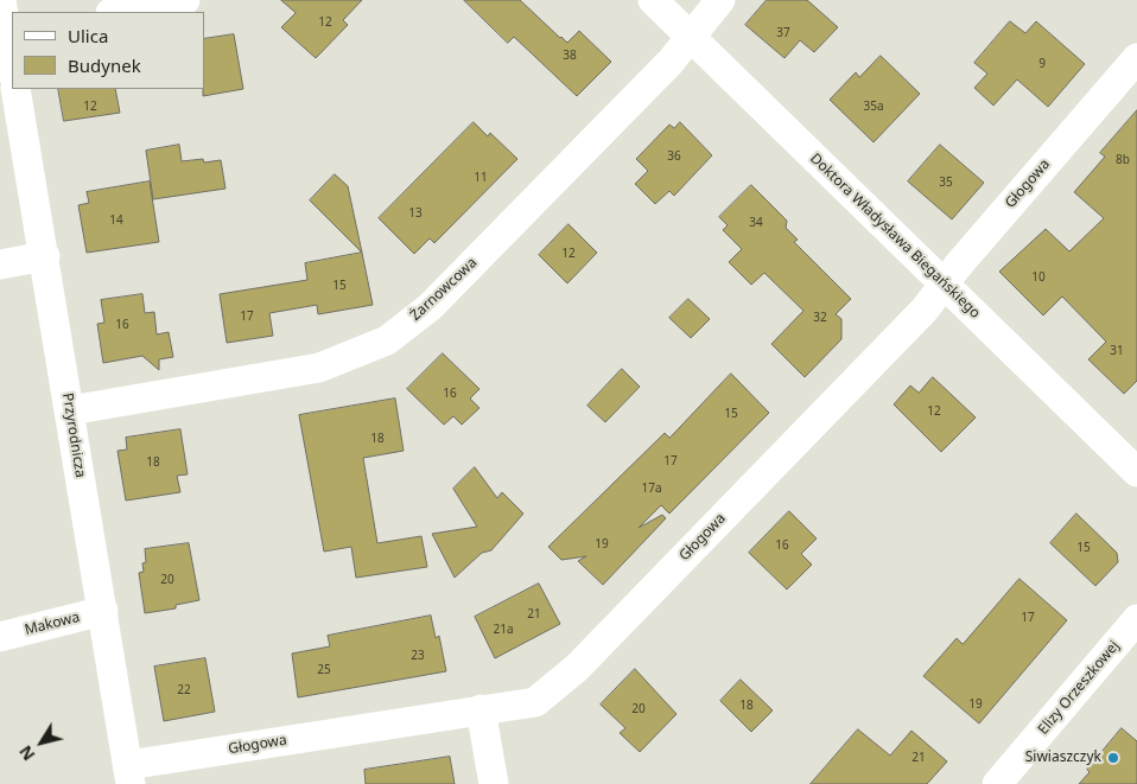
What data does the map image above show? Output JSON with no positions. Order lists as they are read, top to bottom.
{
  "streets": {
    "street": [
      "Głogowa",
      "Doktora Władysława Biegańskiego",
      "Żarnowcowa",
      "Przyrodnicza",
      "Makowa",
      "Elizy Orzeszkowej"
    ]
  },
  "crossings": [
    ["Głogowa", "Doktora Władysława Biegańskiego"],
    ["Głogowa", "Przyrodnicza"],
    ["Doktora Władysława Biegańskiego", "Żarnowcowa"],
    ["Żarnowcowa", "Przyrodnicza"],
    ["Przyrodnicza", "Makowa"]
  ],
  "places": ["Siwiaszczyk"],
  "house_numbers": [
    "12",
    "37",
    "38",
    "9",
    "12",
    "35a",
    "36",
    "8b",
    "11",
    "35",
    "13",
    "14",
    "34",
    "12",
    "10",
    "15",
    "17",
    "32",
    "16",
    "31",
    "16",
    "12",
    "15",
    "18",
    "17",
    "18",
    "17a",
    "19",
    "16",
    "15",
    "20",
    "21",
    "17",
    "21a",
    "23",
    "25",
    "22",
    "19",
    "18",
    "20",
    "21"
  ],
  "legend": ["Ulica", "Budynek"],
  "north": "bottom left"
}
